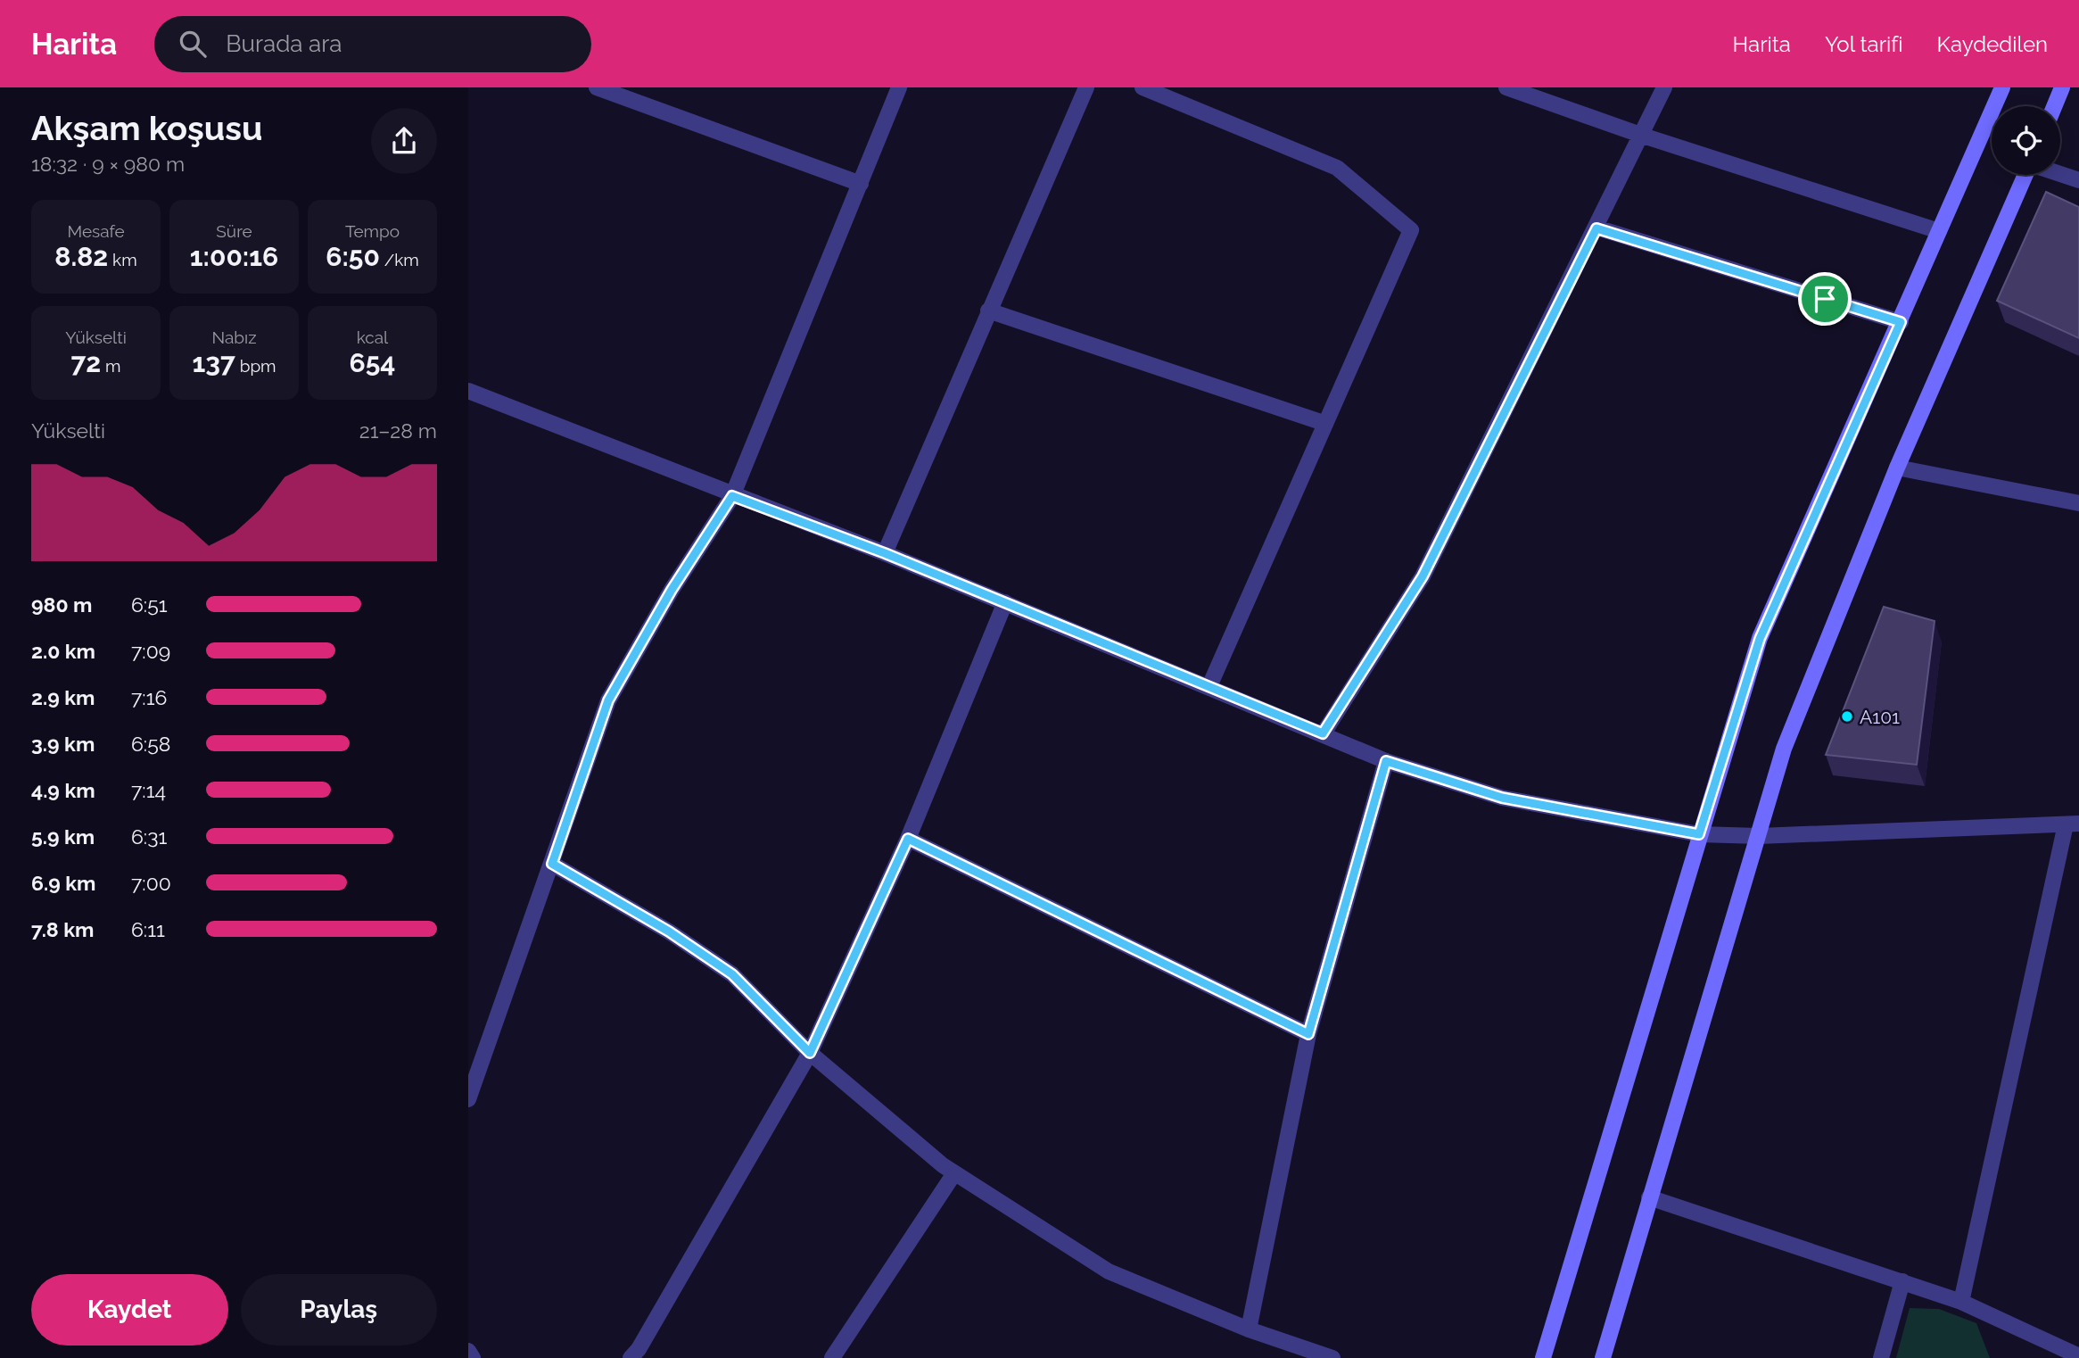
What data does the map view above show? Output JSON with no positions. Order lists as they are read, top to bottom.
{
  "places": ["A101"],
  "page": {
    "header": "Harita",
    "search": "Burada ara",
    "nav": ["Harita", "Yol tarifi", "Kaydedilen"],
    "heading": ["Akşam koşusu", "18:32 · 9 × 980 m"],
    "stats": [
      ["Mesafe", "8.82 km"],
      ["Süre", "1:00:16"],
      ["Tempo", "6:50 /km"],
      ["Yükselti", "72 m"],
      ["Nabız", "137 bpm"],
      ["kcal", "654"]
    ],
    "chart": ["Yükselti", "21–28 m"],
    "list": [
      {
        "name": "980 m",
        "note": "6:51"
      },
      {
        "name": "2.0 km",
        "note": "7:09"
      },
      {
        "name": "2.9 km",
        "note": "7:16"
      },
      {
        "name": "3.9 km",
        "note": "6:58"
      },
      {
        "name": "4.9 km",
        "note": "7:14"
      },
      {
        "name": "5.9 km",
        "note": "6:31"
      },
      {
        "name": "6.9 km",
        "note": "7:00"
      },
      {
        "name": "7.8 km",
        "note": "6:11"
      }
    ],
    "buttons": ["Kaydet", "Paylaş"]
  }
}
